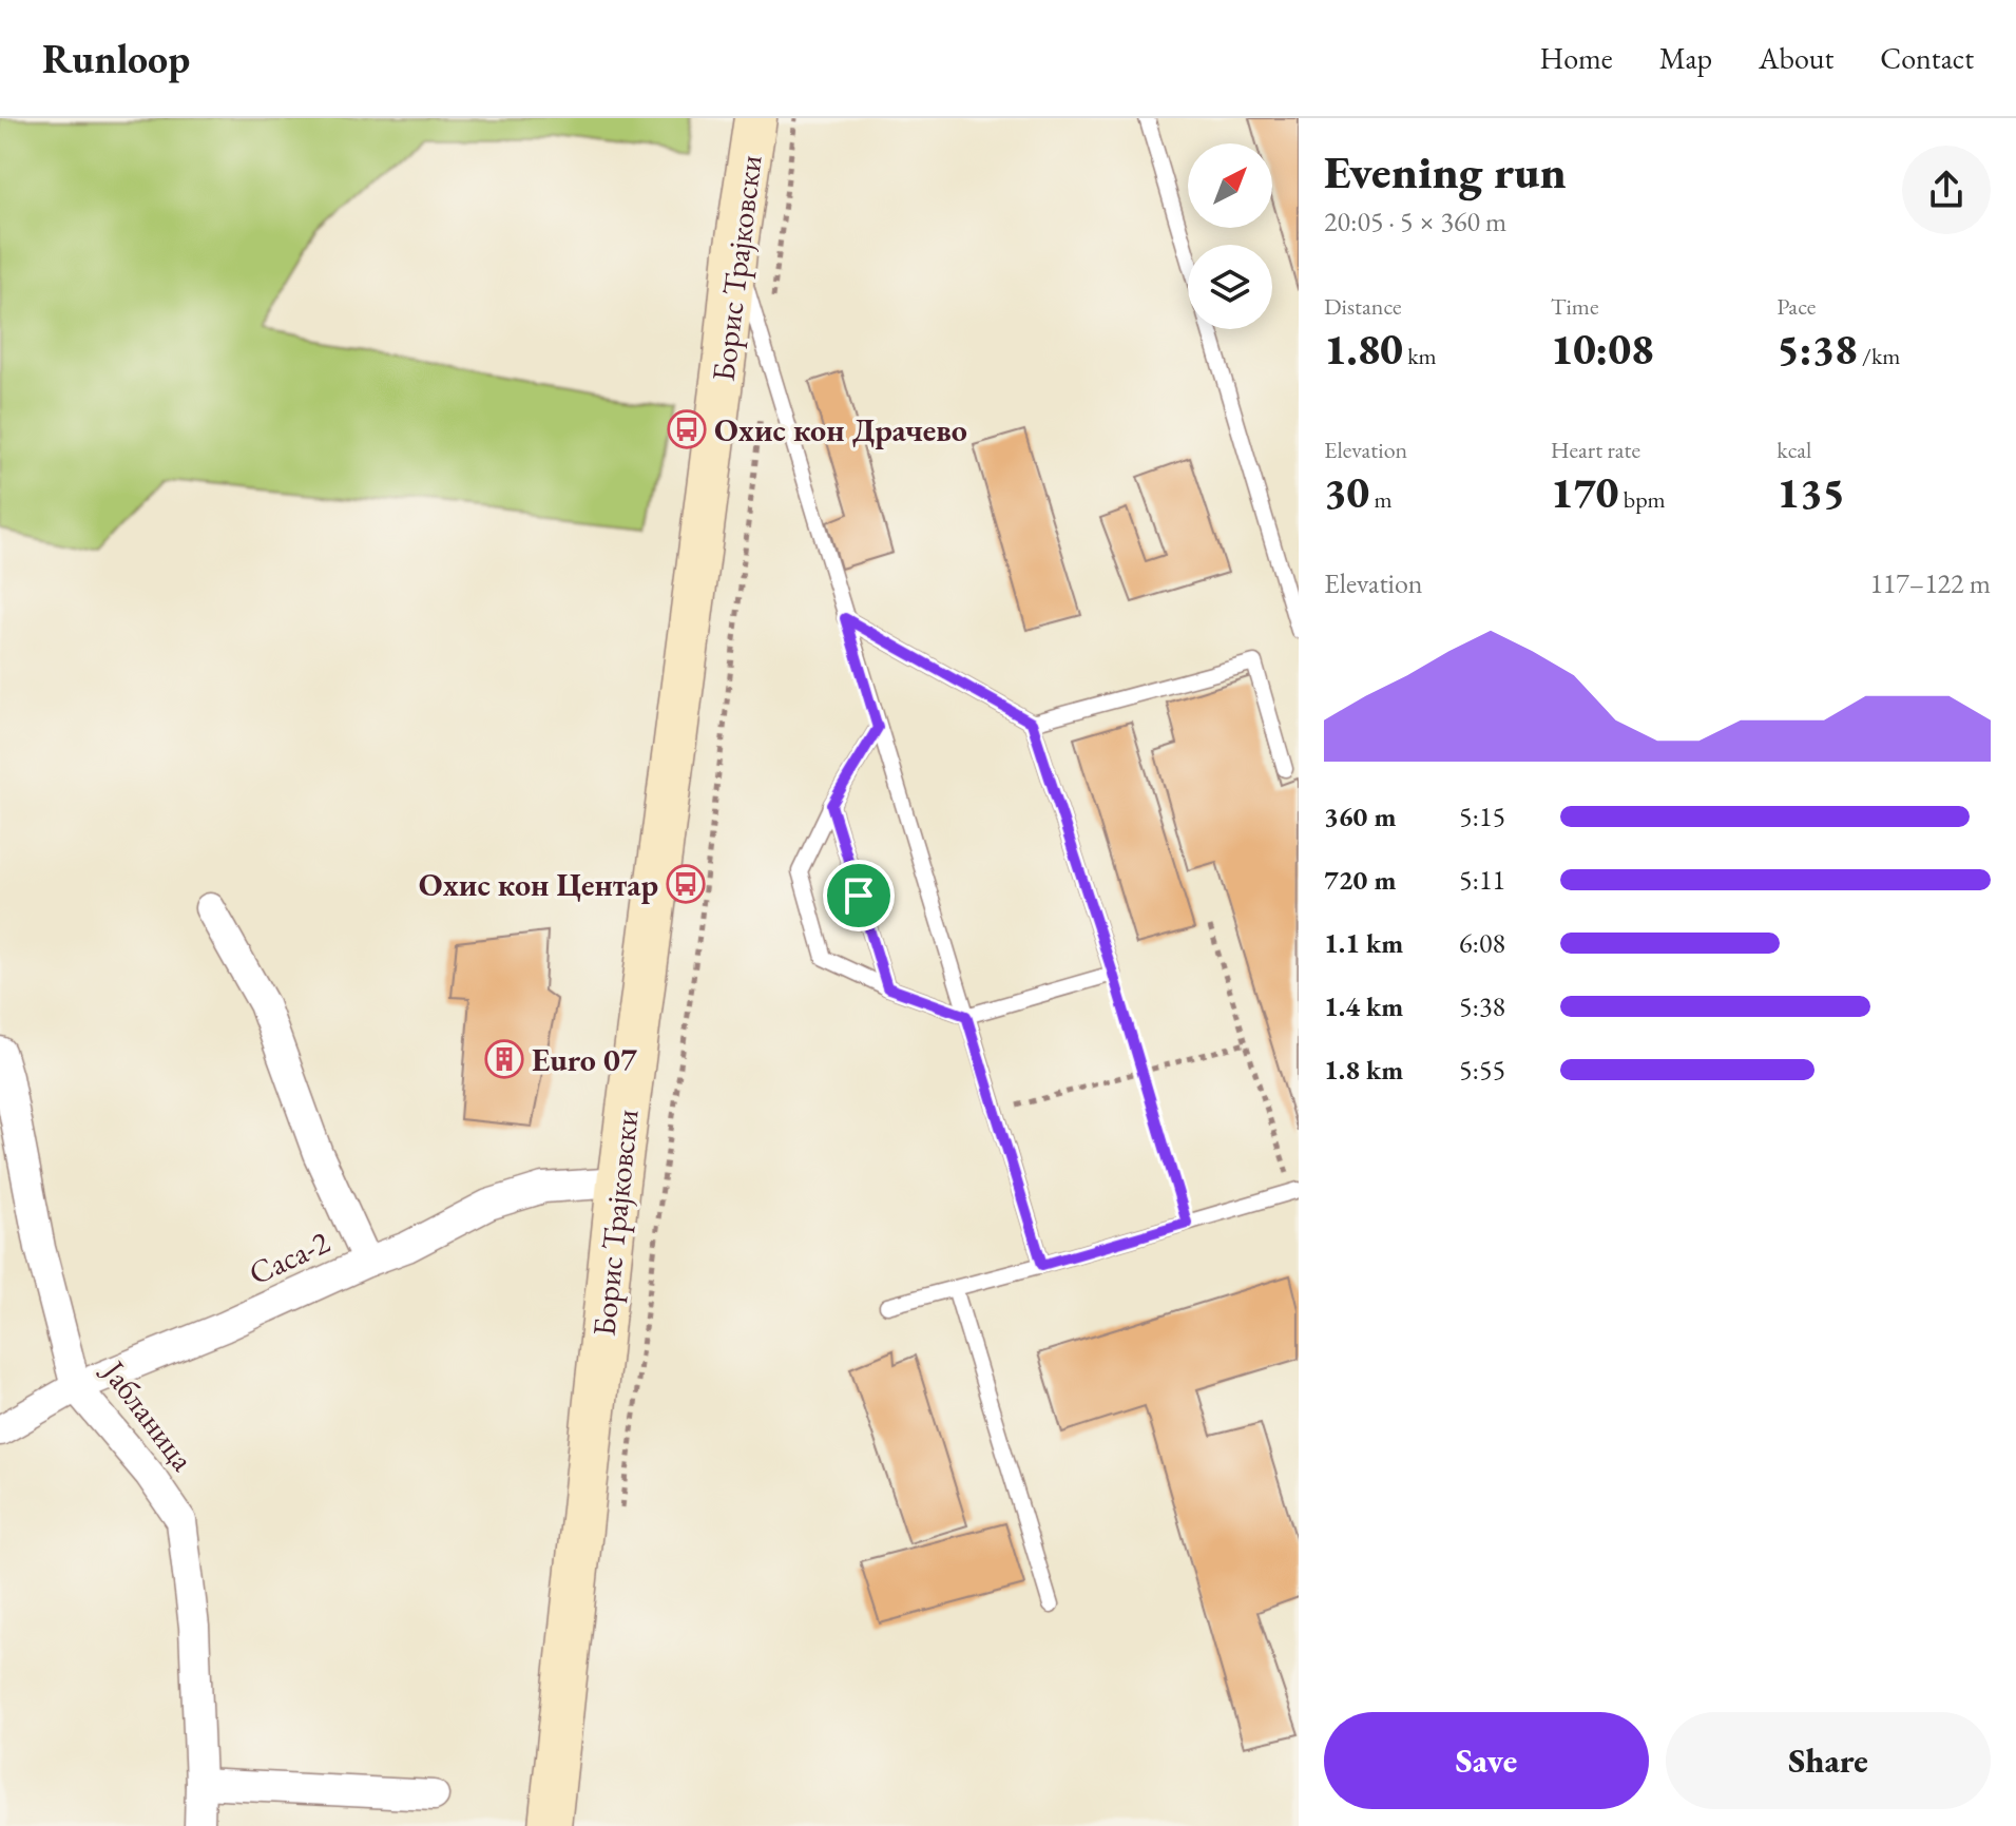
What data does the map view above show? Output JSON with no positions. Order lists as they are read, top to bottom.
{
  "streets": {
    "main road": ["Борис Трајковски"],
    "street": ["Саса-2", "Јабланица"]
  },
  "crossings": [
    ["Борис Трајковски", "Саса-2"],
    ["Саса-2", "Јабланица"]
  ],
  "places": {
    "bus stop": ["Охис кон Драчево", "Охис кон Центар"],
    "building": ["Euro 07"]
  },
  "north": "top right",
  "page": {
    "header": "Runloop",
    "nav": [
      "Home",
      "Map",
      "About",
      "Contact"
    ],
    "heading": ["Evening run", "20:05 · 5 × 360 m"],
    "stats": [
      ["Distance", "1.80 km"],
      ["Time", "10:08"],
      ["Pace", "5:38 /km"],
      ["Elevation", "30 m"],
      ["Heart rate", "170 bpm"],
      ["kcal", "135"]
    ],
    "chart": ["Elevation", "117–122 m"],
    "list": [
      {
        "name": "360 m",
        "note": "5:15"
      },
      {
        "name": "720 m",
        "note": "5:11"
      },
      {
        "name": "1.1 km",
        "note": "6:08"
      },
      {
        "name": "1.4 km",
        "note": "5:38"
      },
      {
        "name": "1.8 km",
        "note": "5:55"
      }
    ],
    "buttons": ["Save", "Share"]
  }
}
